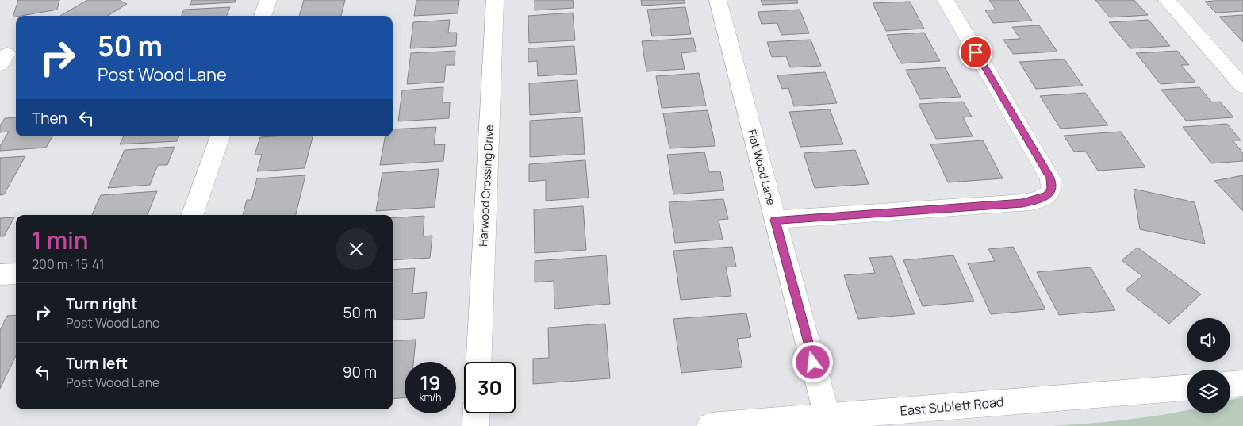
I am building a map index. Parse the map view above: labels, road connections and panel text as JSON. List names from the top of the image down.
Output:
{
  "streets": {
    "street": ["Flat Wood Lane", "Harwood Crossing Drive", "East Sublett Road"]
  },
  "crossings": [
    ["Flat Wood Lane", "East Sublett Road"]
  ],
  "page": {
    "turn": ["50 m", "Post Wood Lane"],
    "then": "Then",
    "heading": ["1 min", "200 m · 15:41"],
    "list": [
      {
        "name": "Turn right",
        "note": "Post Wood Lane",
        "value": "50 m"
      },
      {
        "name": "Turn left",
        "note": "Post Wood Lane",
        "value": "90 m"
      }
    ],
    "speed": "19 km/h",
    "limit": "30"
  }
}
